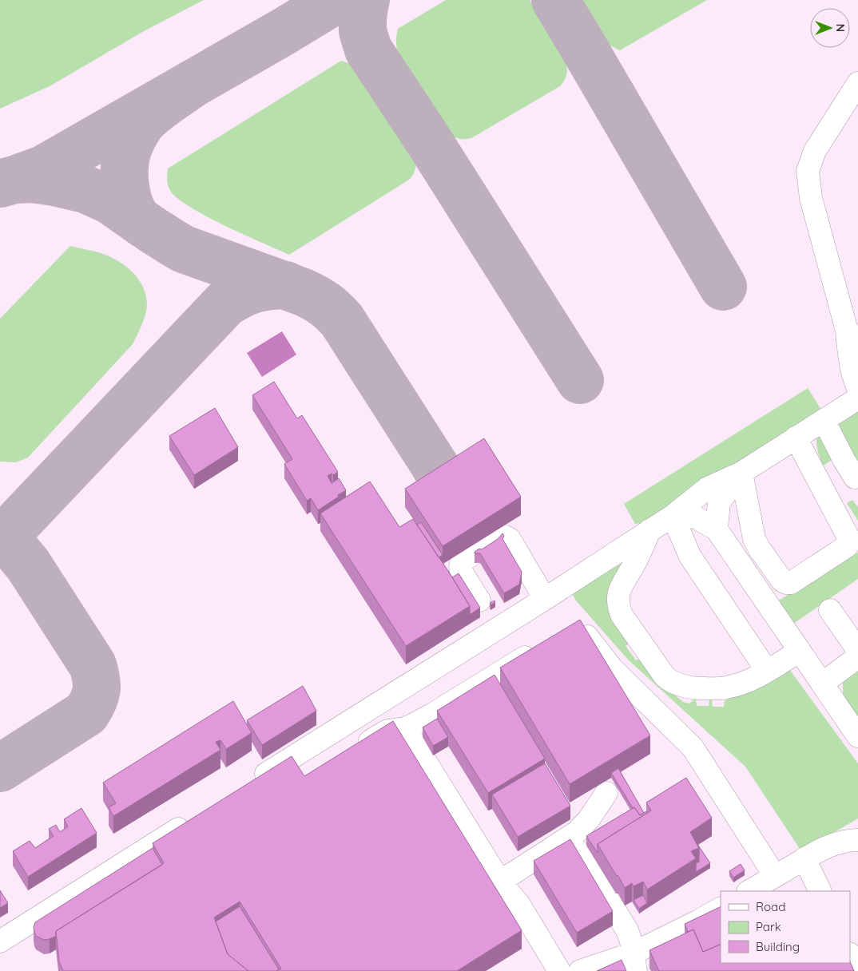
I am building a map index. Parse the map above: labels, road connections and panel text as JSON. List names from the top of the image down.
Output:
{
  "legend": ["Road", "Park", "Building"],
  "north": "right"
}
